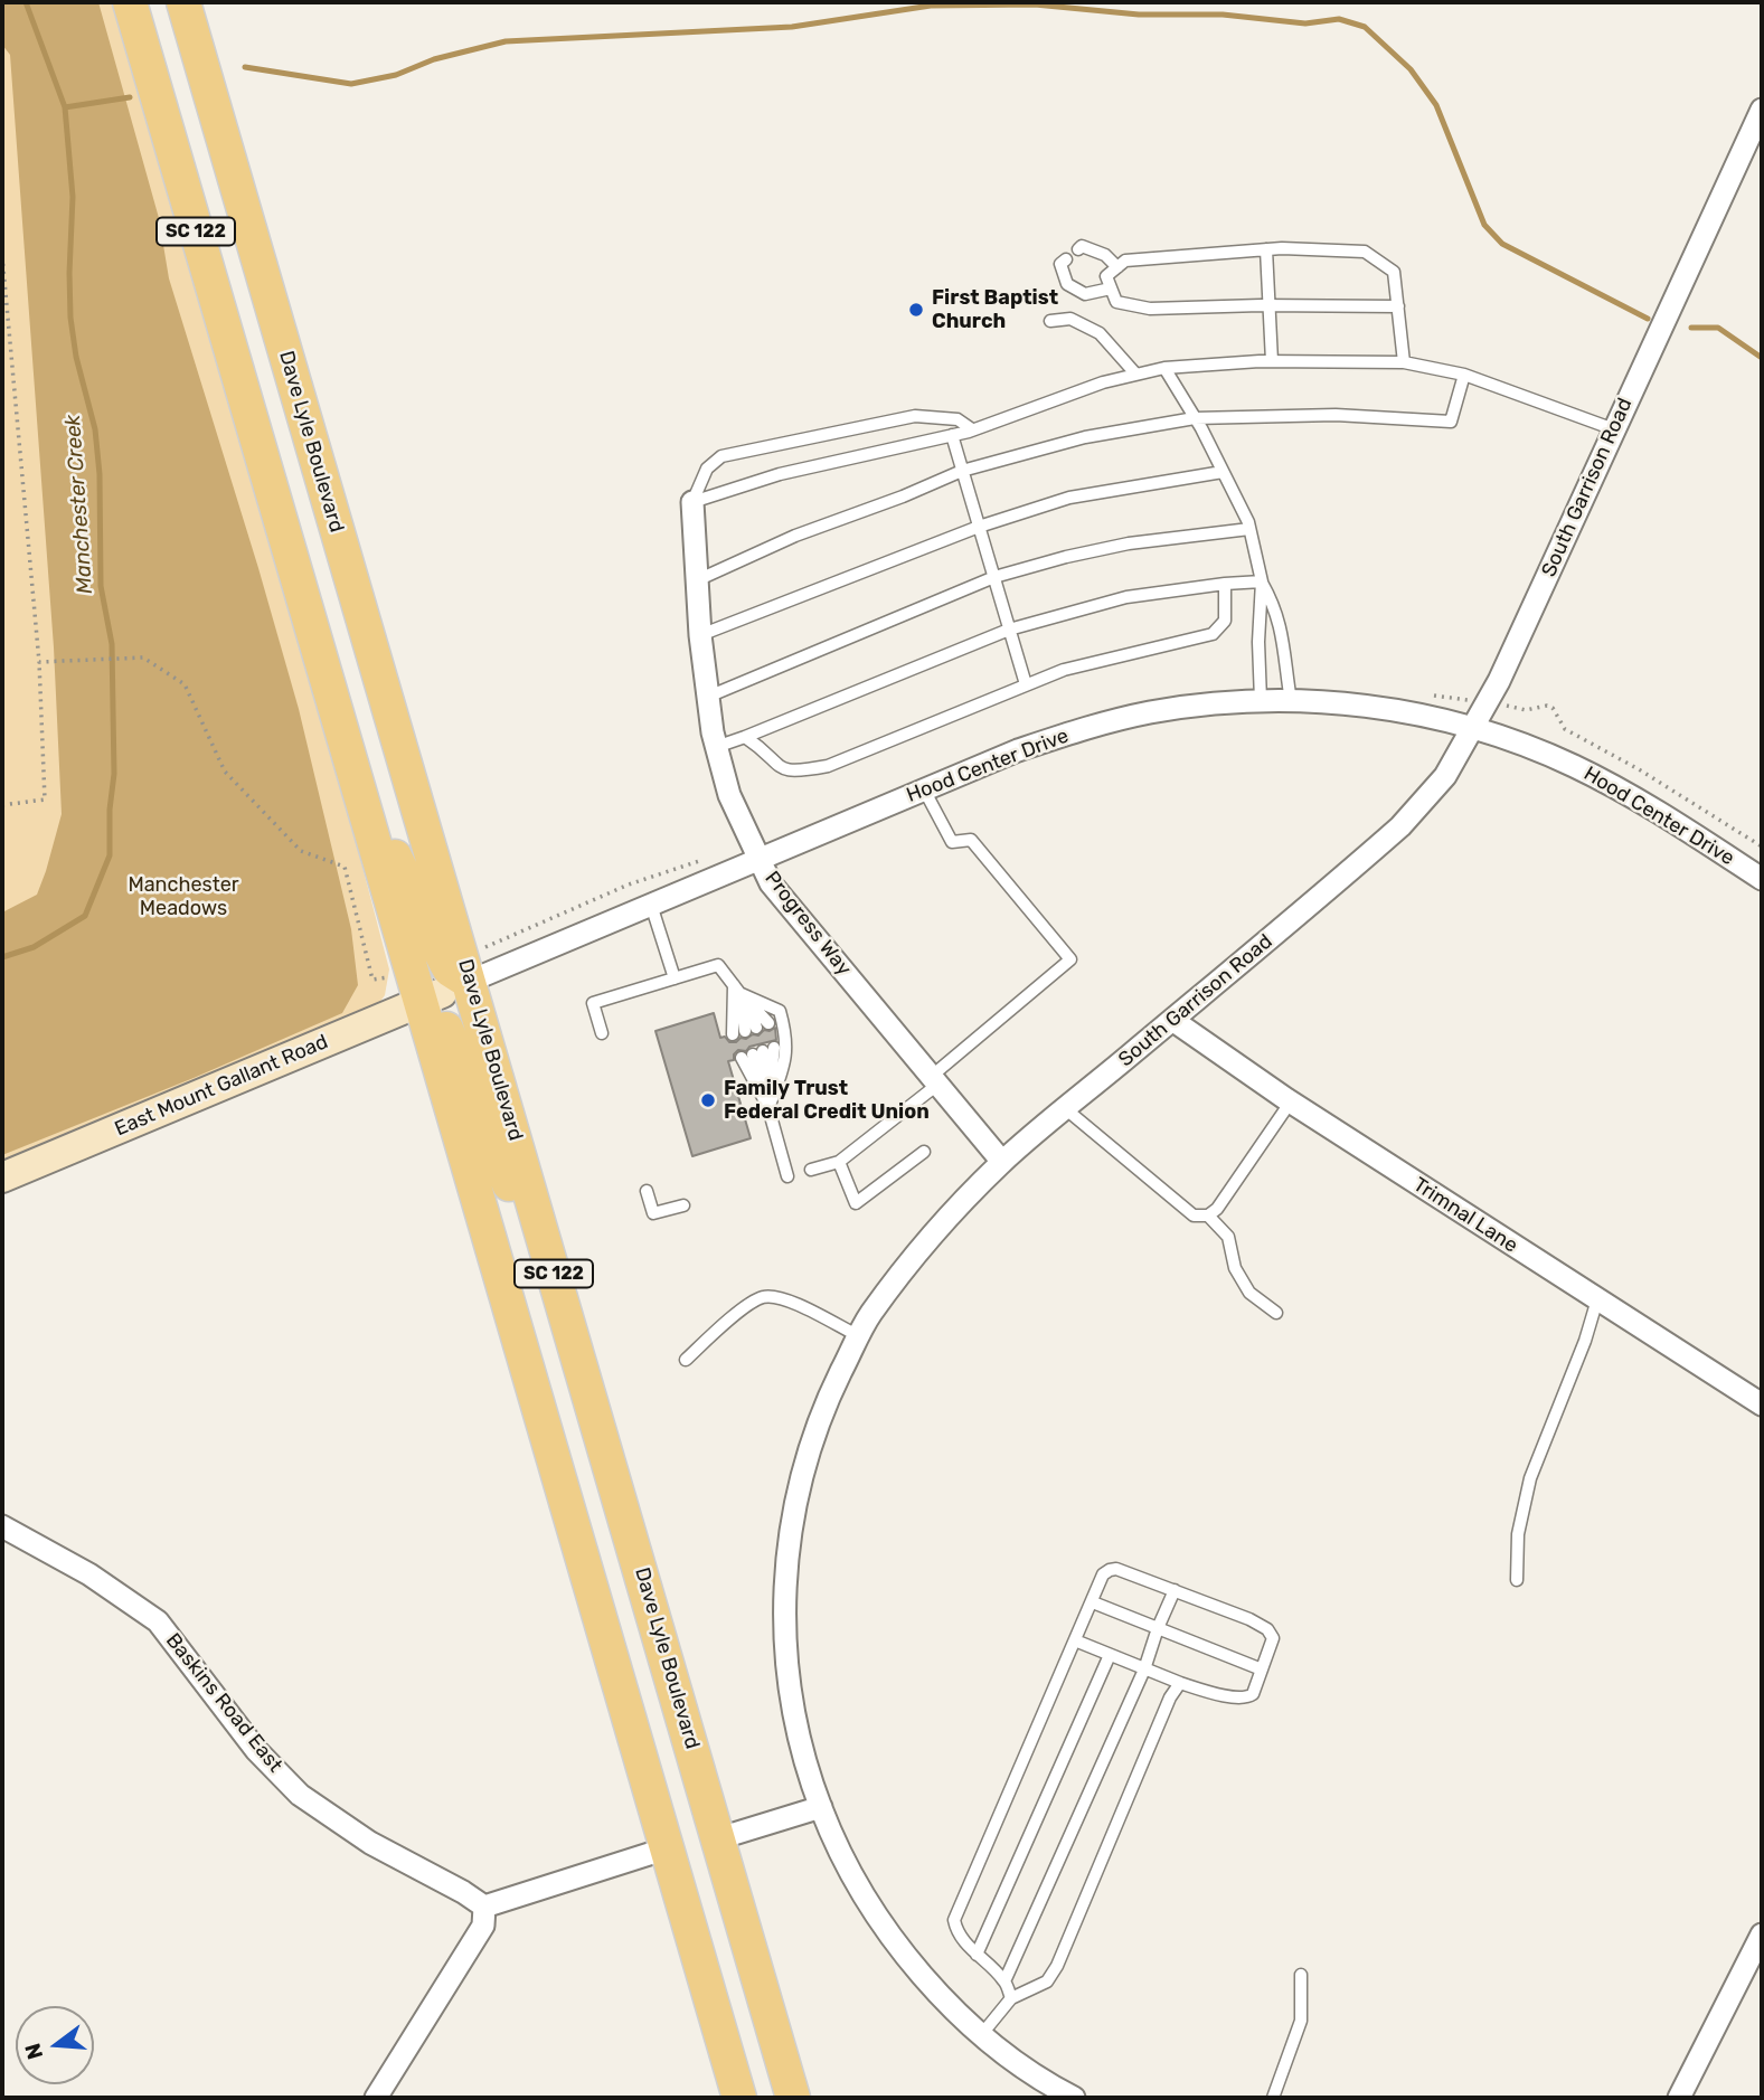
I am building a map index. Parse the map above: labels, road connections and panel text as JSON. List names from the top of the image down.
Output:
{
  "streets": {
    "main road": ["SC 122", "Dave Lyle Boulevard"],
    "street": [
      "South Garrison Road",
      "Hood Center Drive",
      "Progress Way",
      "East Mount Gallant Road",
      "Trimnal Lane",
      "Baskins Road East"
    ]
  },
  "crossings": [
    ["Dave Lyle Boulevard", "Hood Center Drive"],
    ["Dave Lyle Boulevard", "East Mount Gallant Road"],
    ["South Garrison Road", "Hood Center Drive"],
    ["South Garrison Road", "Progress Way"],
    ["South Garrison Road", "Trimnal Lane"],
    ["Hood Center Drive", "Progress Way"],
    ["Hood Center Drive", "East Mount Gallant Road"]
  ],
  "water": ["Manchester Creek"],
  "parks": ["Manchester Meadows"],
  "places": ["First Baptist Church", "Family Trust Federal Credit Union"],
  "north": "left"
}
